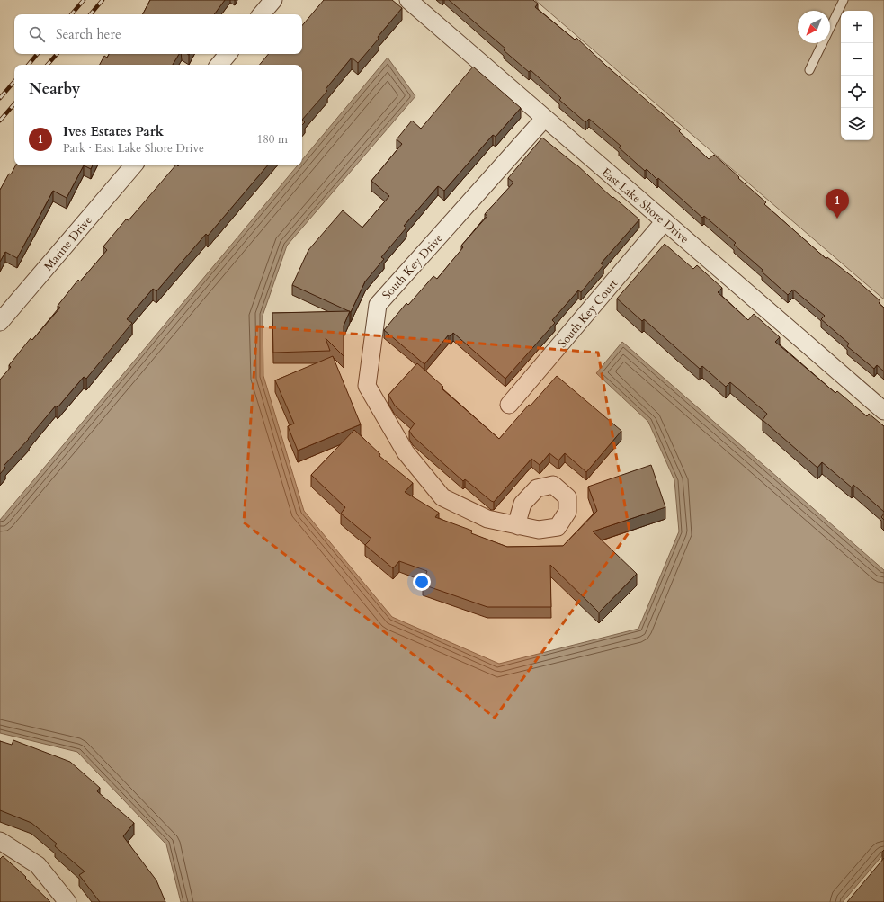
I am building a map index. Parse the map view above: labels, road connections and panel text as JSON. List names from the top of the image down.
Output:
{
  "streets": {
    "street": [
      "East Lake Shore Drive",
      "Marine Drive",
      "South Key Drive",
      "South Key Court"
    ]
  },
  "crossings": [
    ["East Lake Shore Drive", "South Key Drive"],
    ["East Lake Shore Drive", "South Key Court"]
  ],
  "north": "bottom left",
  "page": {
    "map_buttons": ["+", "−"],
    "search": "Search here",
    "heading": "Nearby",
    "list": [
      {
        "mark": "1",
        "name": "Ives Estates Park",
        "note": "Park · East Lake Shore Drive",
        "value": "180 m"
      }
    ],
    "pins": "1"
  }
}
